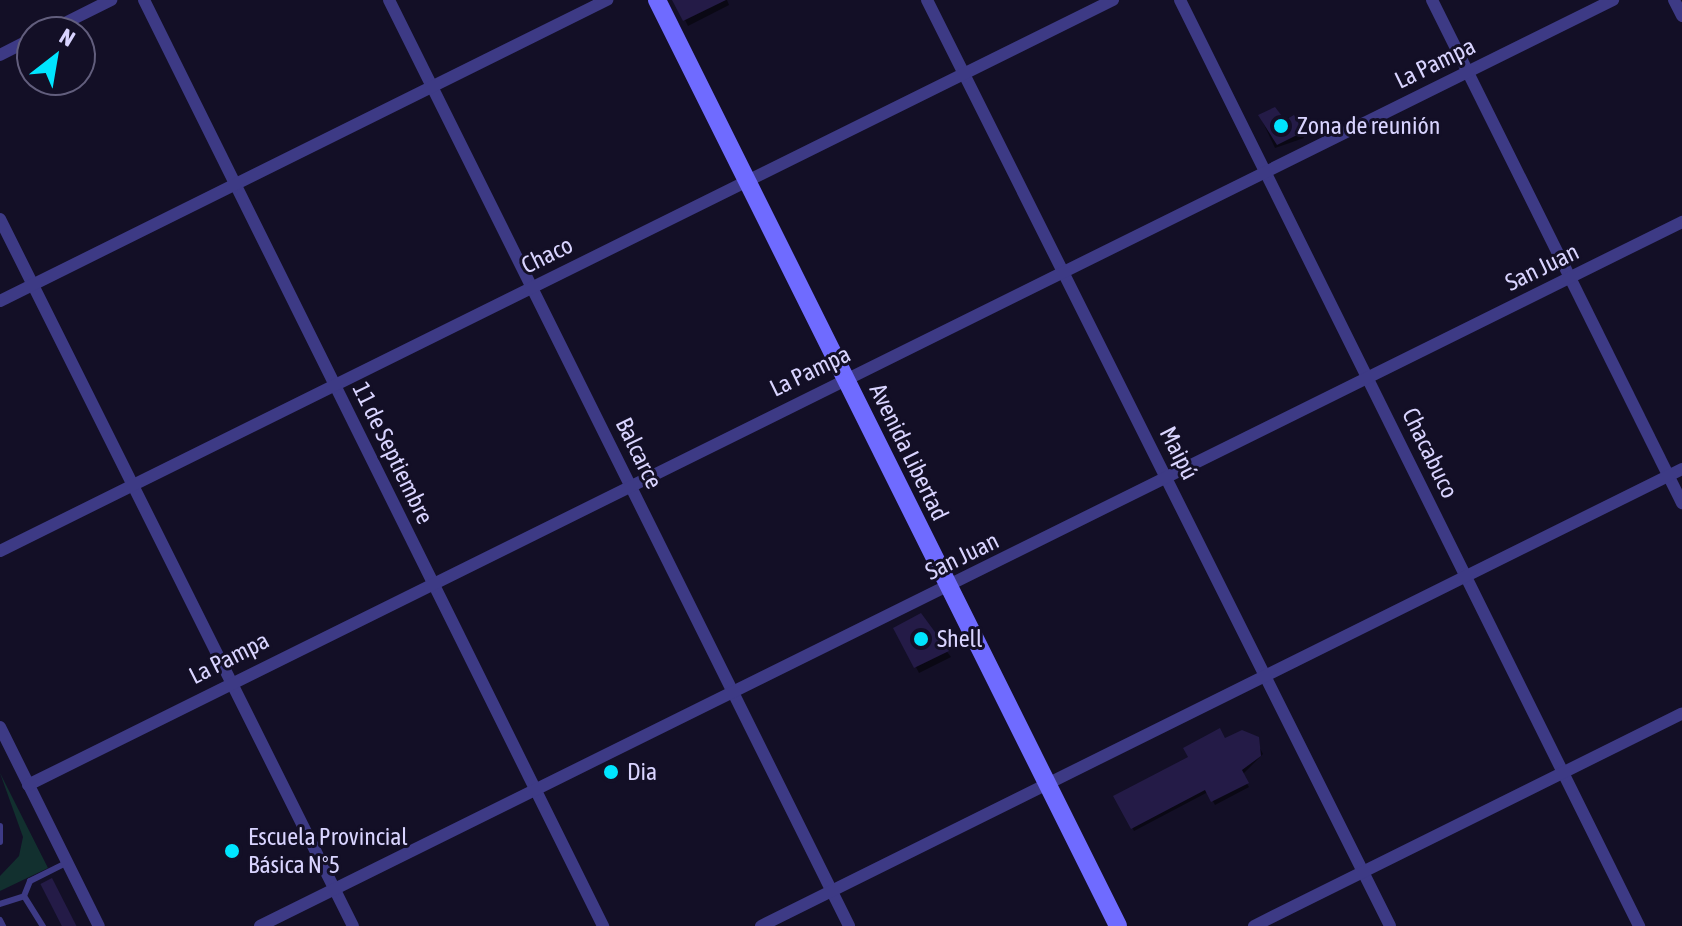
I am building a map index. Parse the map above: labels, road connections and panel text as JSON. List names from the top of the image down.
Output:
{
  "streets": {
    "main road": ["Avenida Libertad"],
    "street": [
      "La Pampa",
      "Chaco",
      "San Juan",
      "11 de Septiembre",
      "Balcarce",
      "Maipú",
      "Chacabuco"
    ]
  },
  "crossings": [
    ["La Pampa", "Avenida Libertad"],
    ["La Pampa", "11 de Septiembre"],
    ["La Pampa", "Balcarce"],
    ["La Pampa", "Maipú"],
    ["La Pampa", "Chacabuco"],
    ["Chaco", "Avenida Libertad"],
    ["Chaco", "11 de Septiembre"],
    ["Chaco", "Balcarce"],
    ["Chaco", "Maipú"],
    ["San Juan", "Avenida Libertad"],
    ["San Juan", "11 de Septiembre"],
    ["San Juan", "Balcarce"],
    ["San Juan", "Maipú"],
    ["San Juan", "Chacabuco"]
  ],
  "places": [
    "Zona de reunión",
    "Shell",
    "Dia",
    "Escuela Provincial Básica N°5"
  ],
  "north": "top right"
}
